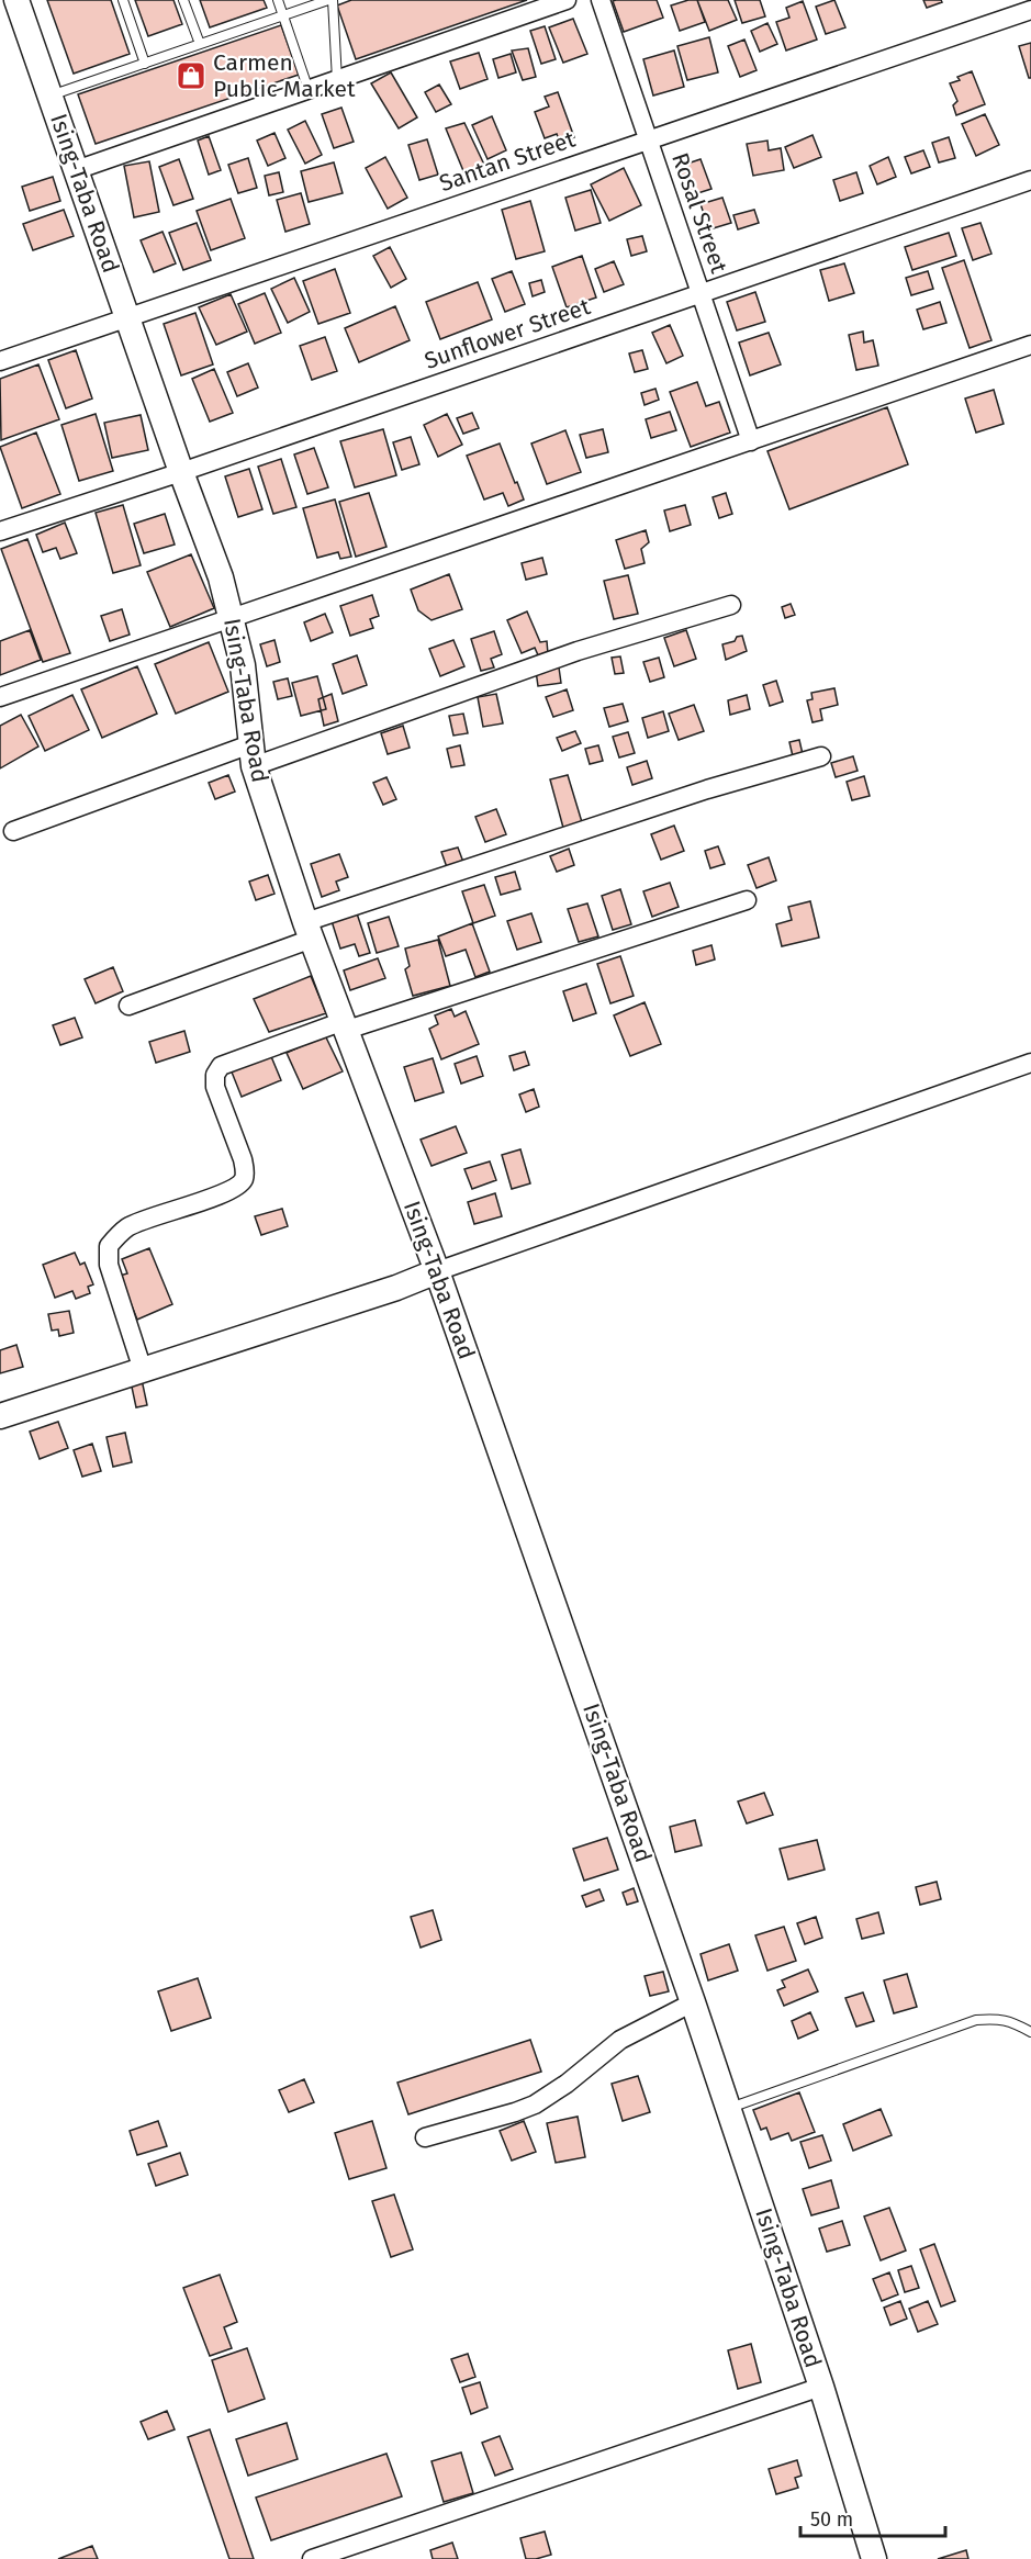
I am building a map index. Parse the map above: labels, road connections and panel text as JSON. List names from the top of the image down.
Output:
{
  "streets": {
    "street": [
      "Santan Street",
      "Ising-Taba Road",
      "Rosal Street",
      "Sunflower Street"
    ]
  },
  "crossings": [
    ["Santan Street", "Ising-Taba Road"],
    ["Santan Street", "Rosal Street"],
    ["Ising-Taba Road", "Sunflower Street"],
    ["Rosal Street", "Sunflower Street"]
  ],
  "places": {
    "shop": ["Carmen Public Market"]
  },
  "scale_bar": "50 m"
}
